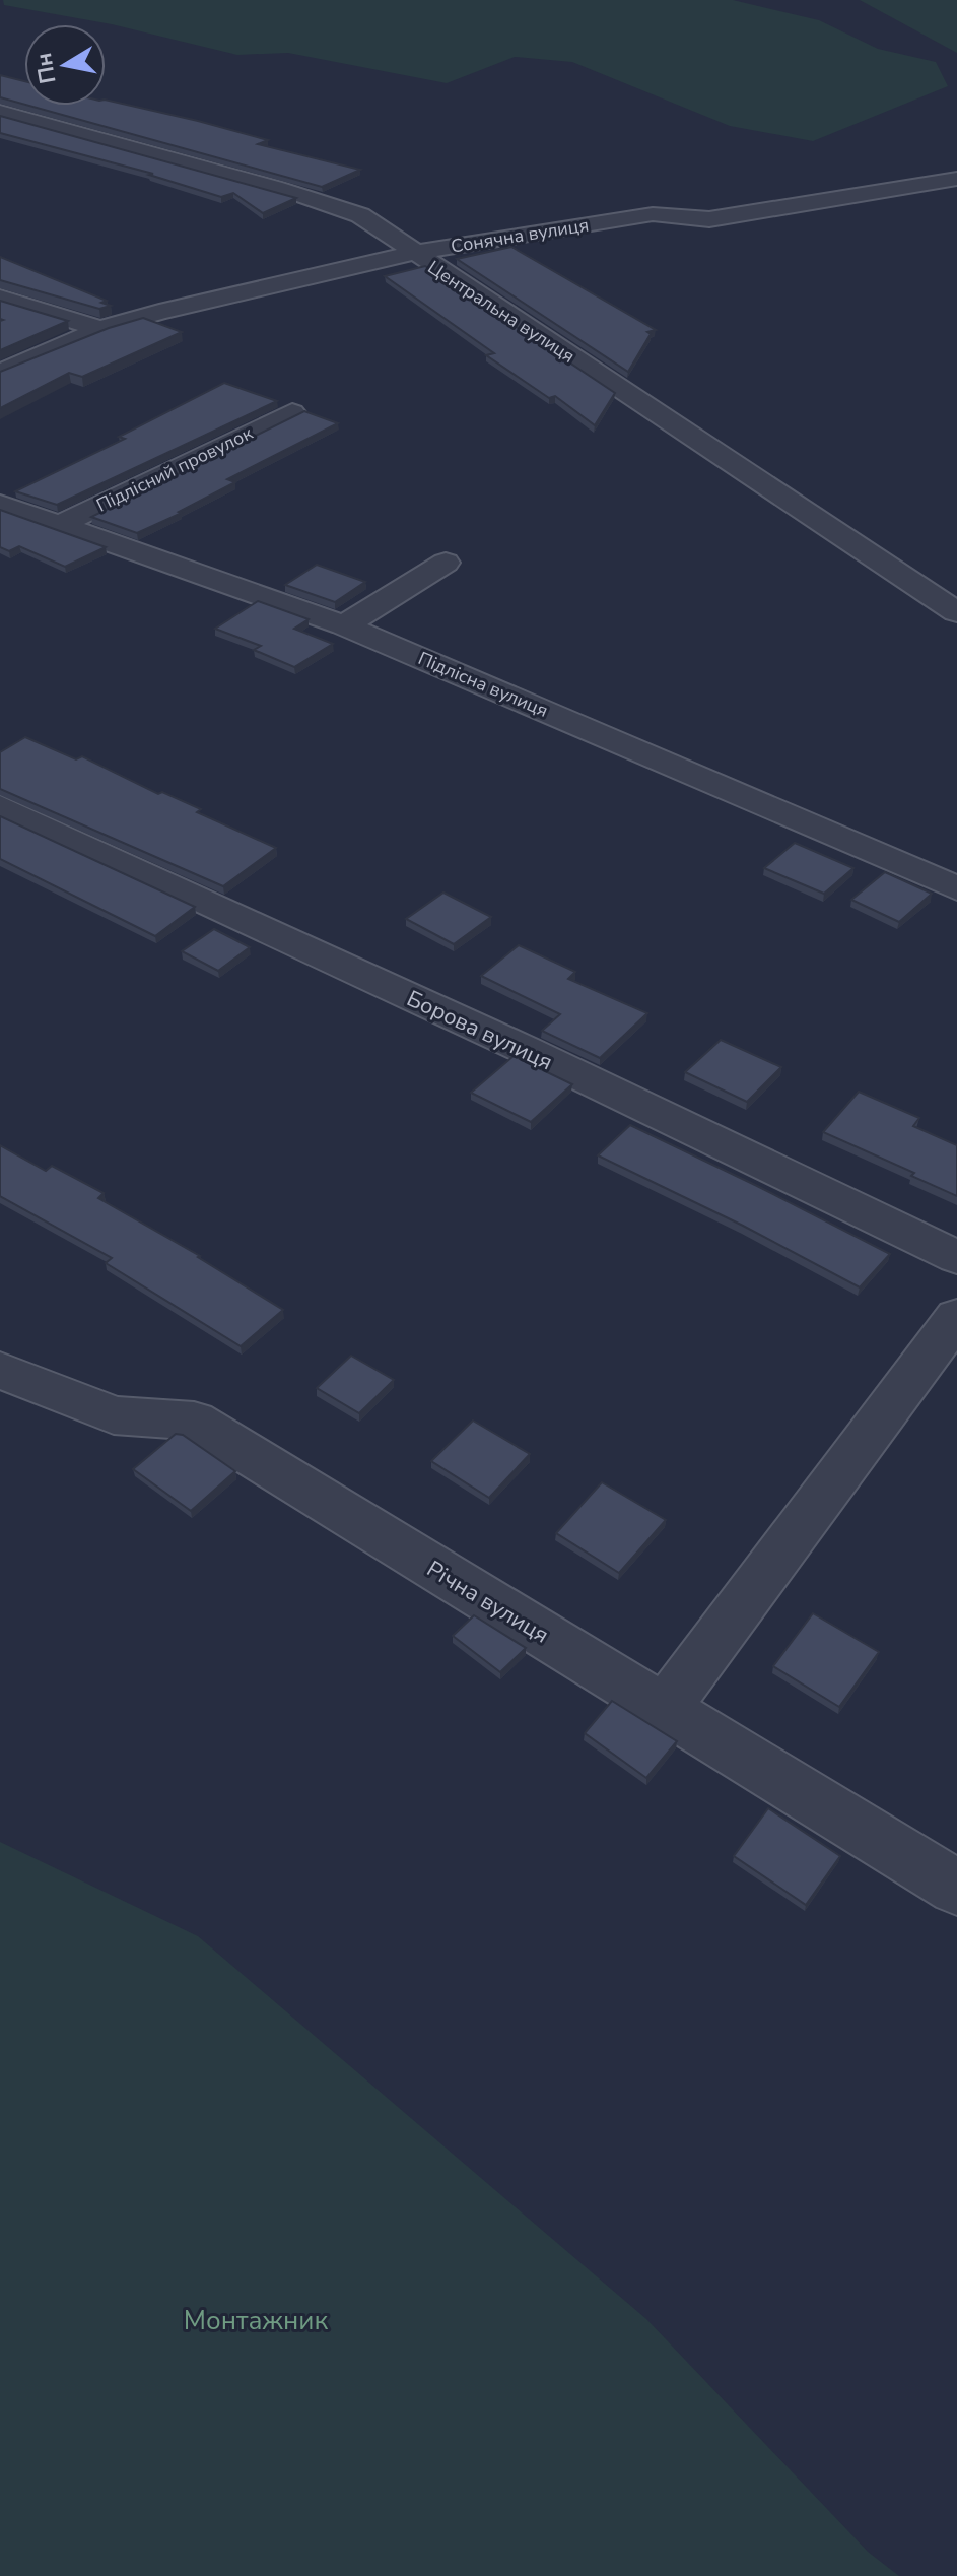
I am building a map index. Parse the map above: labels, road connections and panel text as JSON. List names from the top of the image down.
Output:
{
  "streets": {
    "street": [
      "Сонячна вулиця",
      "Центральна вулиця",
      "Підлісний провулок",
      "Підлісна вулиця",
      "Борова вулиця",
      "Річна вулиця"
    ]
  },
  "crossings": [
    ["Сонячна вулиця", "Центральна вулиця"],
    ["Підлісний провулок", "Підлісна вулиця"]
  ],
  "parks": ["Монтажник"],
  "north": "left"
}
